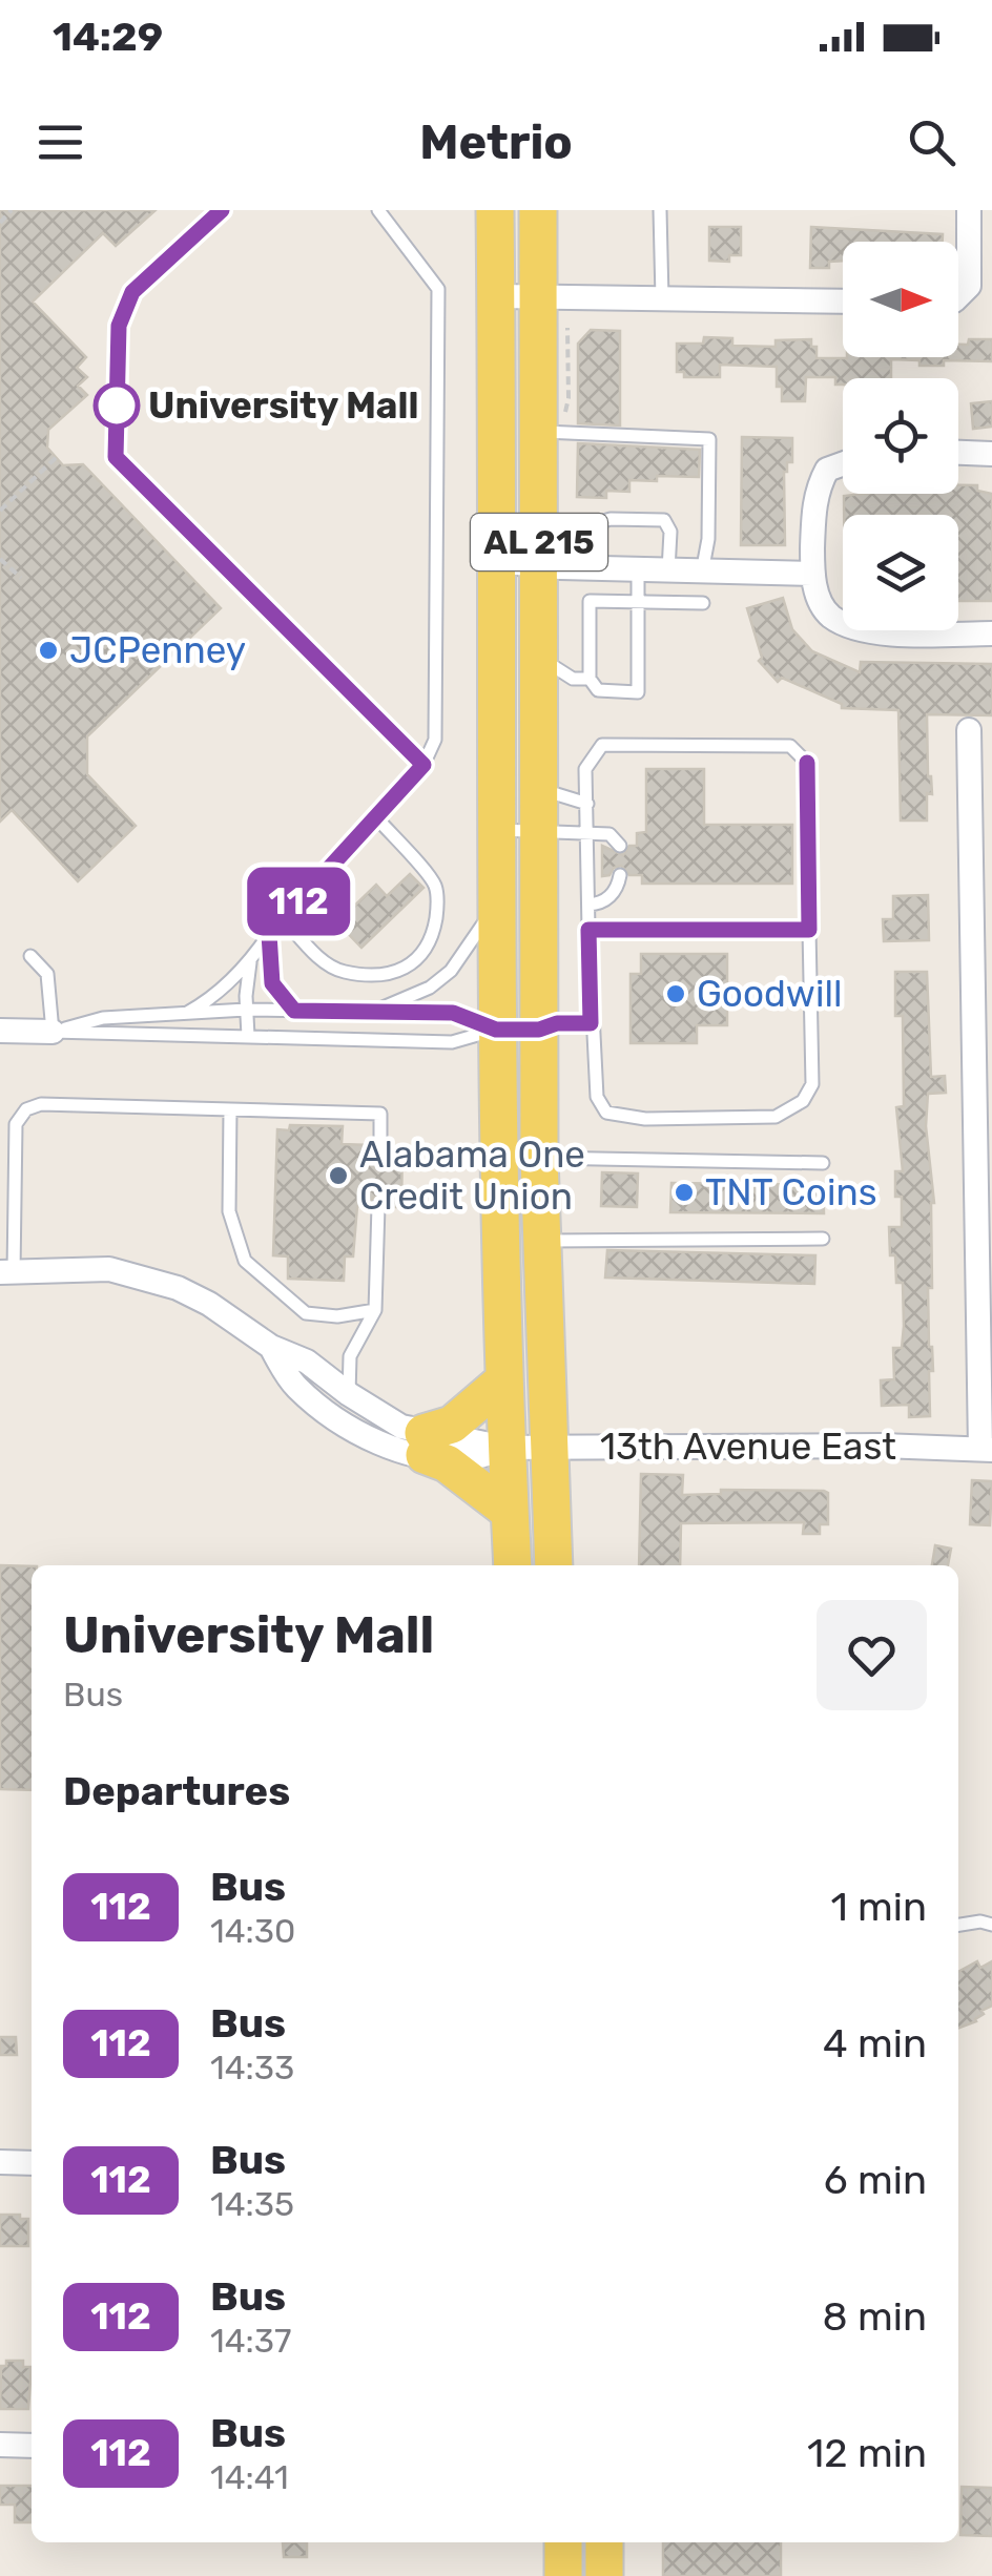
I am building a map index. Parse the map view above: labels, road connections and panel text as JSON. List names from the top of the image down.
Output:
{
  "streets": {
    "main road": ["AL 215"],
    "street": ["13th Avenue East"]
  },
  "crossings": [
    ["AL 215", "13th Avenue East"]
  ],
  "places": [
    "University Mall",
    "JCPenney",
    "Goodwill",
    "Alabama One Credit Union",
    "TNT Coins"
  ],
  "lines": ["bus line 112"],
  "north": "right",
  "page": {
    "status": "14:29",
    "header": "Metrio",
    "on_map": "112",
    "heading": [
      ["University Mall", "Bus"],
      "Departures"
    ],
    "list": [
      {
        "mark": "112",
        "name": "Bus",
        "note": "14:30",
        "value": "1 min"
      },
      {
        "mark": "112",
        "name": "Bus",
        "note": "14:33",
        "value": "4 min"
      },
      {
        "mark": "112",
        "name": "Bus",
        "note": "14:35",
        "value": "6 min"
      },
      {
        "mark": "112",
        "name": "Bus",
        "note": "14:37",
        "value": "8 min"
      },
      {
        "mark": "112",
        "name": "Bus",
        "note": "14:41",
        "value": "12 min"
      }
    ]
  }
}
